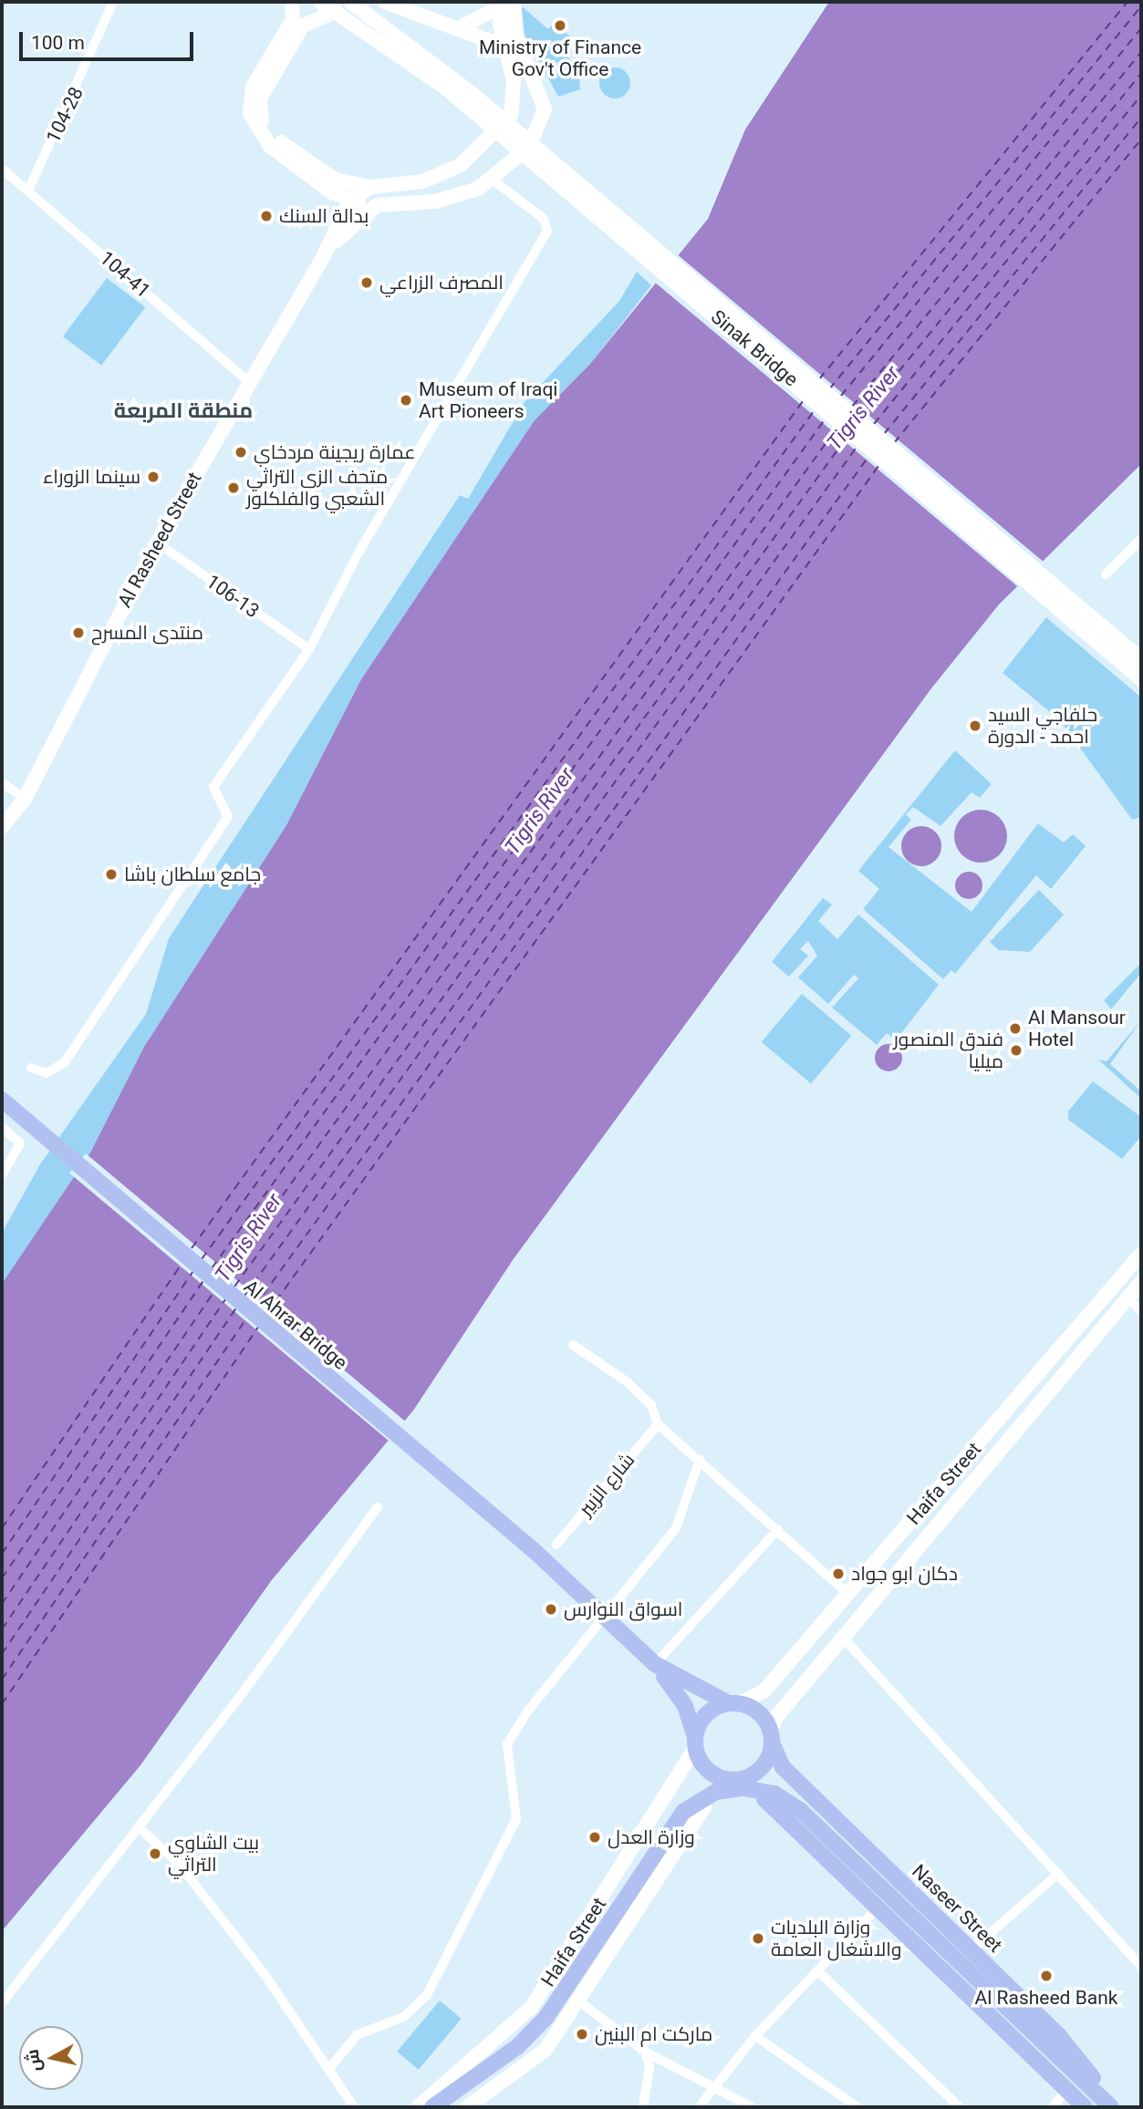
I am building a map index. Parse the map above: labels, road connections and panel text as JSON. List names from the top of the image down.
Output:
{
  "streets": {
    "main road": [
      "Sinak Bridge",
      "Al Rasheed Street",
      "Al Ahrar Bridge",
      "Haifa Street",
      "Naseer Street"
    ],
    "street": [
      "104-28",
      "104-41",
      "106-13",
      "شارع الزبير"
    ]
  },
  "crossings": [
    ["104-28", "104-41"],
    ["104-41", "Al Rasheed Street"],
    ["Al Rasheed Street", "106-13"],
    ["Haifa Street", "Naseer Street"]
  ],
  "districts": ["منطقة المربعة"],
  "water": ["Tigris River"],
  "places": [
    "Ministry of Finance Gov't Office",
    "بدالة السنك",
    "المصرف الزراعي",
    "Museum of Iraqi Art Pioneers",
    "عمارة ريجينة مردخاي",
    "سينما الزوراء",
    "متحف الزي التراثي الشعبي والفلكلور",
    "منتدى المسرح",
    "حلفاجي السيد احمد - الدورة",
    "جامع سلطان باشا",
    "Al Mansour Hotel",
    "فندق المنصور ميليا",
    "دكان ابو جواد",
    "اسواق النوارس",
    "وزارة العدل",
    "بيت الشاوي التراثي",
    "وزارة البلديات والاشغال العامة",
    "Al Rasheed Bank",
    "ماركت ام البنين"
  ],
  "scale_bar": "100 m",
  "north": "left"
}
